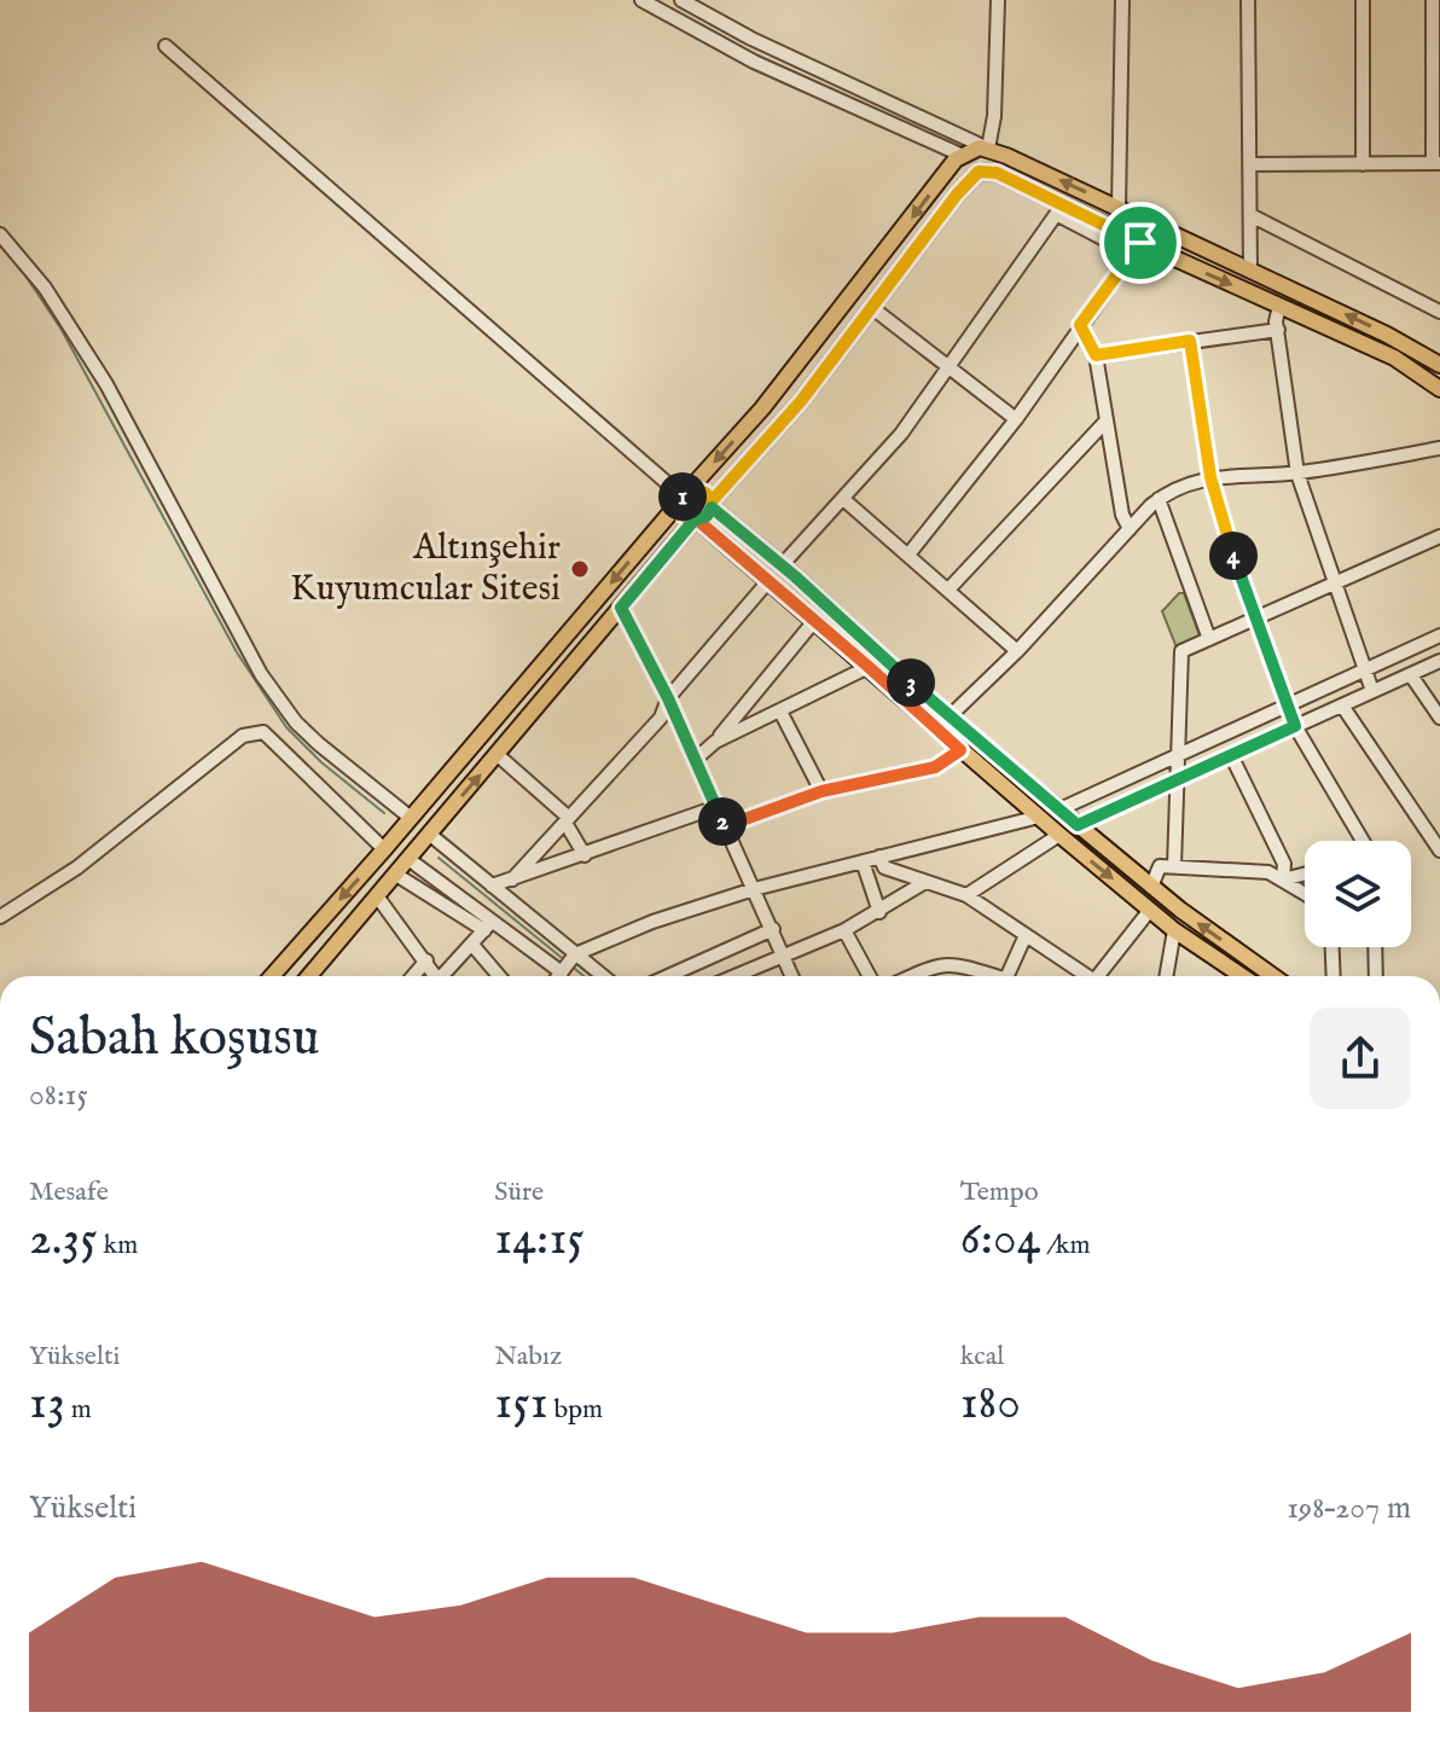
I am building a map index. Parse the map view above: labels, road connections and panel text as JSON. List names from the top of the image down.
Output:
{
  "places": ["Altınşehir Kuyumcular Sitesi"],
  "page": {
    "pins": [
      "1",
      "4",
      "3",
      "2"
    ],
    "heading": ["Sabah koşusu", "08:15"],
    "stats": [
      ["Mesafe", "2.35 km"],
      ["Süre", "14:15"],
      ["Tempo", "6:04 /km"],
      ["Yükselti", "13 m"],
      ["Nabız", "151 bpm"],
      ["kcal", "180"]
    ],
    "chart": ["Yükselti", "198–207 m"]
  }
}
